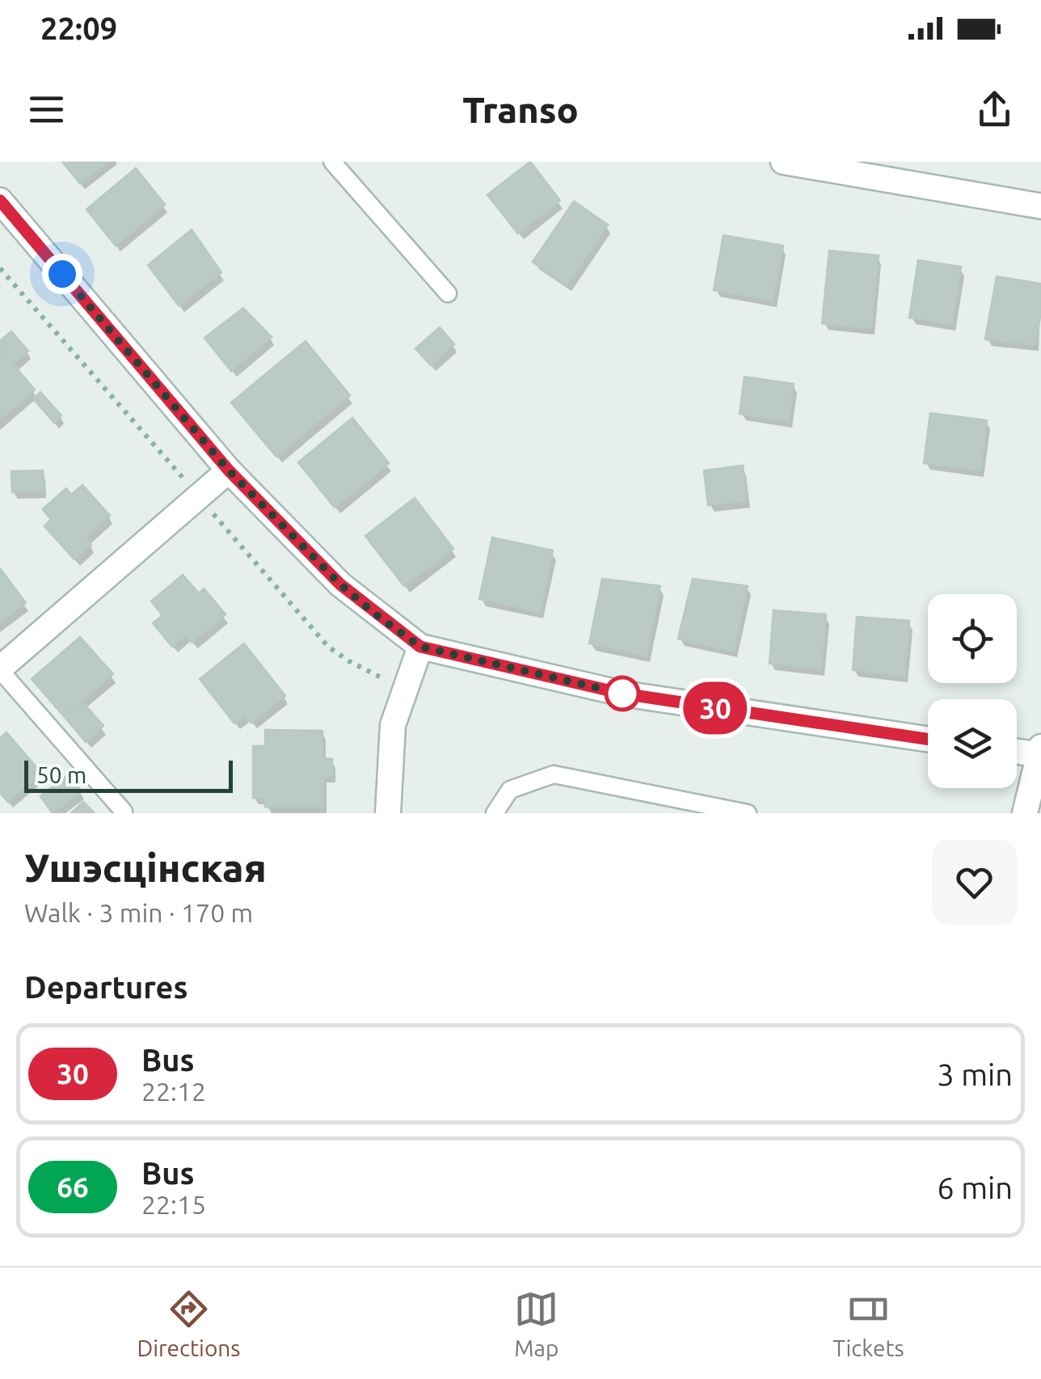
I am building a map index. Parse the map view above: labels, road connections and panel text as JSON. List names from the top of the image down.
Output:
{
  "lines": ["bus line 30"],
  "scale_bar": "50 m",
  "page": {
    "status": "22:09",
    "header": "Transo",
    "on_map": "30",
    "scale": "50 m",
    "heading": [
      ["Ушэсцінская", "Walk · 3 min · 170 m"],
      "Departures"
    ],
    "list": [
      {
        "mark": "30",
        "name": "Bus",
        "note": "22:12",
        "value": "3 min"
      },
      {
        "mark": "66",
        "name": "Bus",
        "note": "22:15",
        "value": "6 min"
      }
    ],
    "tabs": ["Directions", "Map", "Tickets"]
  }
}
